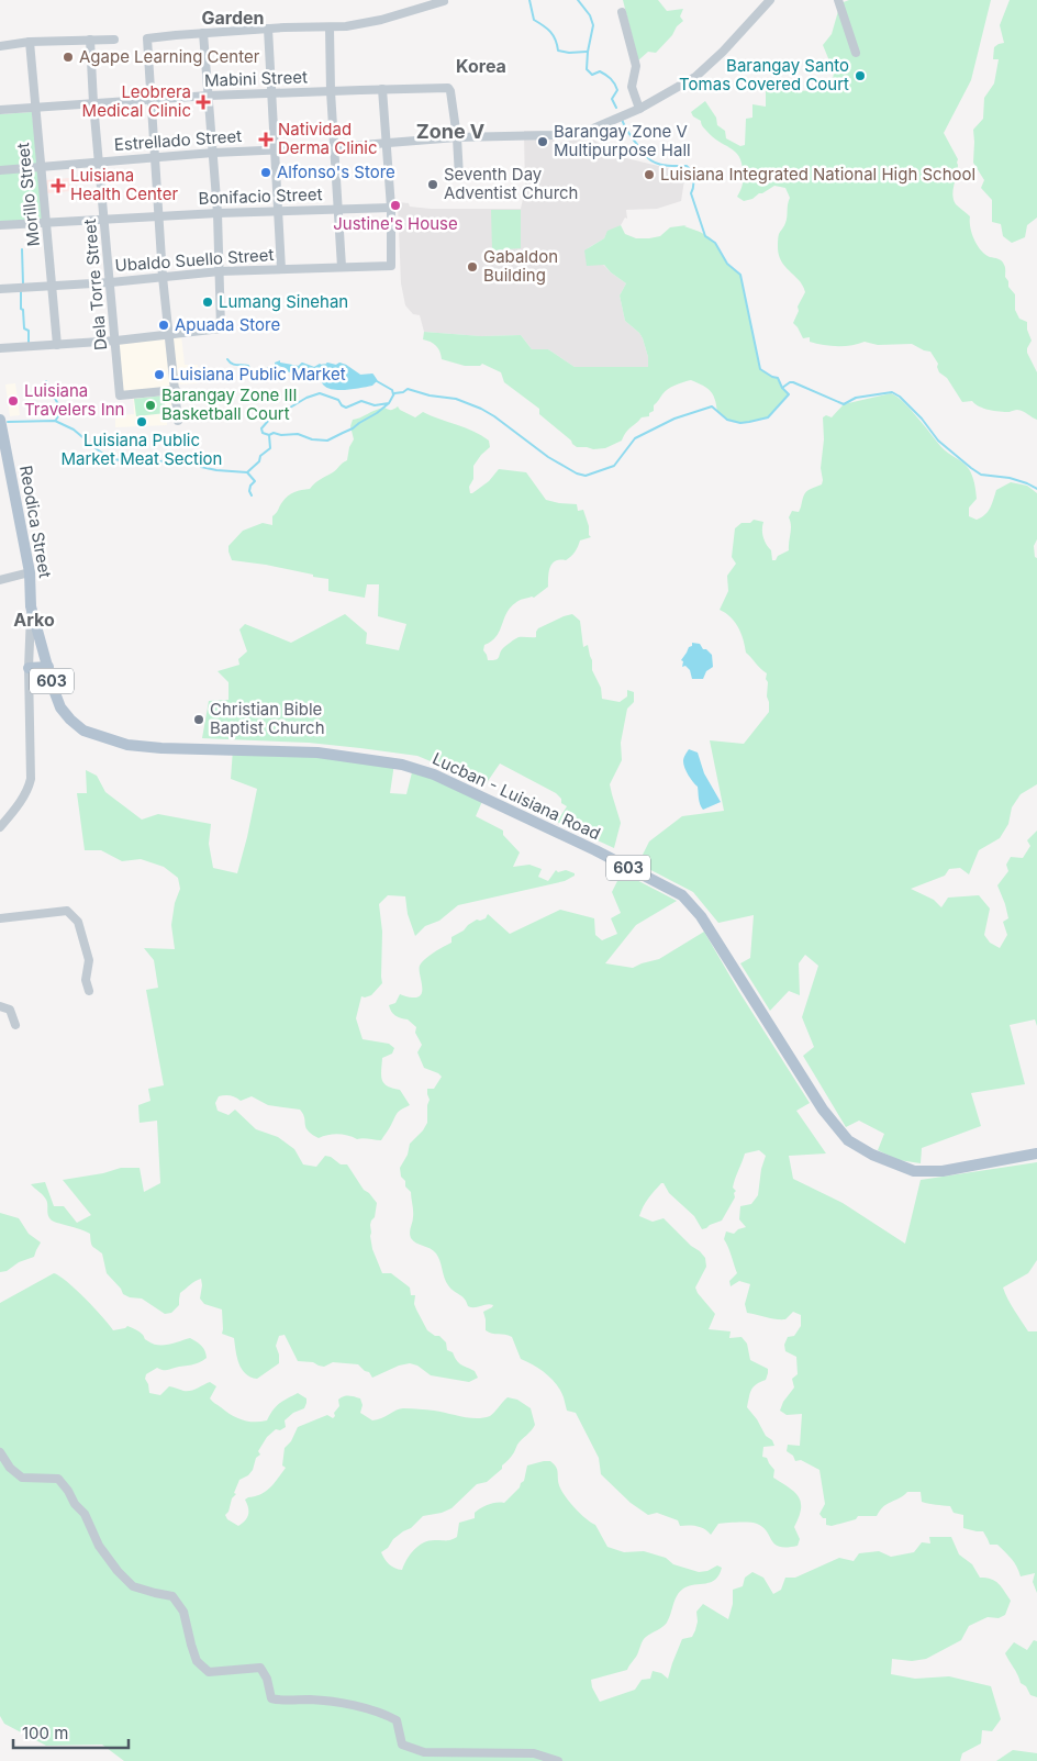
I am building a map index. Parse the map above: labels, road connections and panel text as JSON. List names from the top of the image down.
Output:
{
  "streets": {
    "main road": ["Reodica Street", "603", "Lucban - Luisiana Road"],
    "street": [
      "Mabini Street",
      "Estrellado Street",
      "Morillo Street",
      "Bonifacio Street",
      "Ubaldo Suello Street",
      "Dela Torre Street"
    ]
  },
  "crossings": [
    ["Mabini Street", "Estrellado Street"],
    ["Mabini Street", "Morillo Street"],
    ["Mabini Street", "Dela Torre Street"],
    ["Estrellado Street", "Morillo Street"],
    ["Estrellado Street", "Dela Torre Street"],
    ["Morillo Street", "Bonifacio Street"],
    ["Morillo Street", "Ubaldo Suello Street"],
    ["Bonifacio Street", "Ubaldo Suello Street"],
    ["Bonifacio Street", "Dela Torre Street"],
    ["Ubaldo Suello Street", "Dela Torre Street"],
    ["Reodica Street", "Lucban - Luisiana Road"]
  ],
  "districts": [
    "Garden",
    "Korea",
    "Zone V",
    "Arko"
  ],
  "places": {
    "other": [
      "Agape Learning Center",
      "Barangay Santo Tomas Covered Court",
      "Barangay Zone V Multipurpose Hall",
      "Alfonso's Store",
      "Luisiana Integrated National High School",
      "Seventh Day Adventist Church",
      "Justine's House",
      "Gabaldon Building",
      "Lumang Sinehan",
      "Apuada Store",
      "Luisiana Public Market",
      "Luisiana Travelers Inn",
      "Barangay Zone III Basketball Court",
      "Luisiana Public Market Meat Section",
      "Christian Bible Baptist Church"
    ],
    "health": ["Leobrera Medical Clinic", "Natividad Derma Clinic", "Luisiana Health Center"]
  },
  "scale_bar": "100 m"
}
